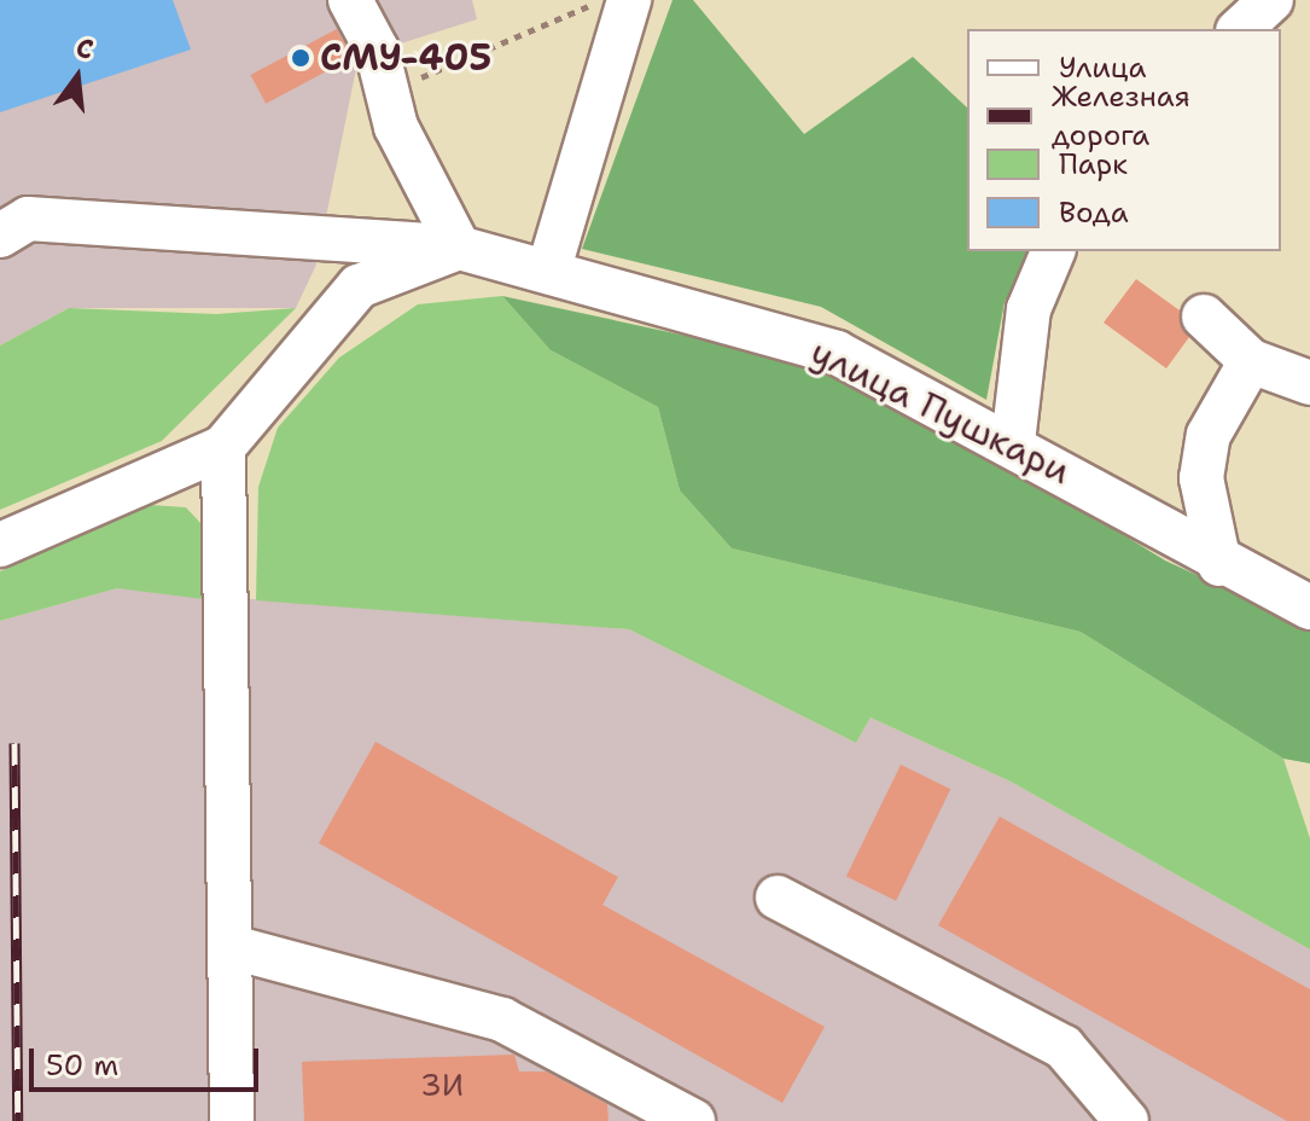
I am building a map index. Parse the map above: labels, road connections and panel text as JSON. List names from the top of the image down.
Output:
{
  "streets": {
    "street": ["улица Пушкари"]
  },
  "places": ["СМУ-405"],
  "house_numbers": ["3И"],
  "legend": [
    "Улица",
    "Железная дорога",
    "Парк",
    "Вода"
  ],
  "scale_bar": "50 m",
  "north": "top"
}
